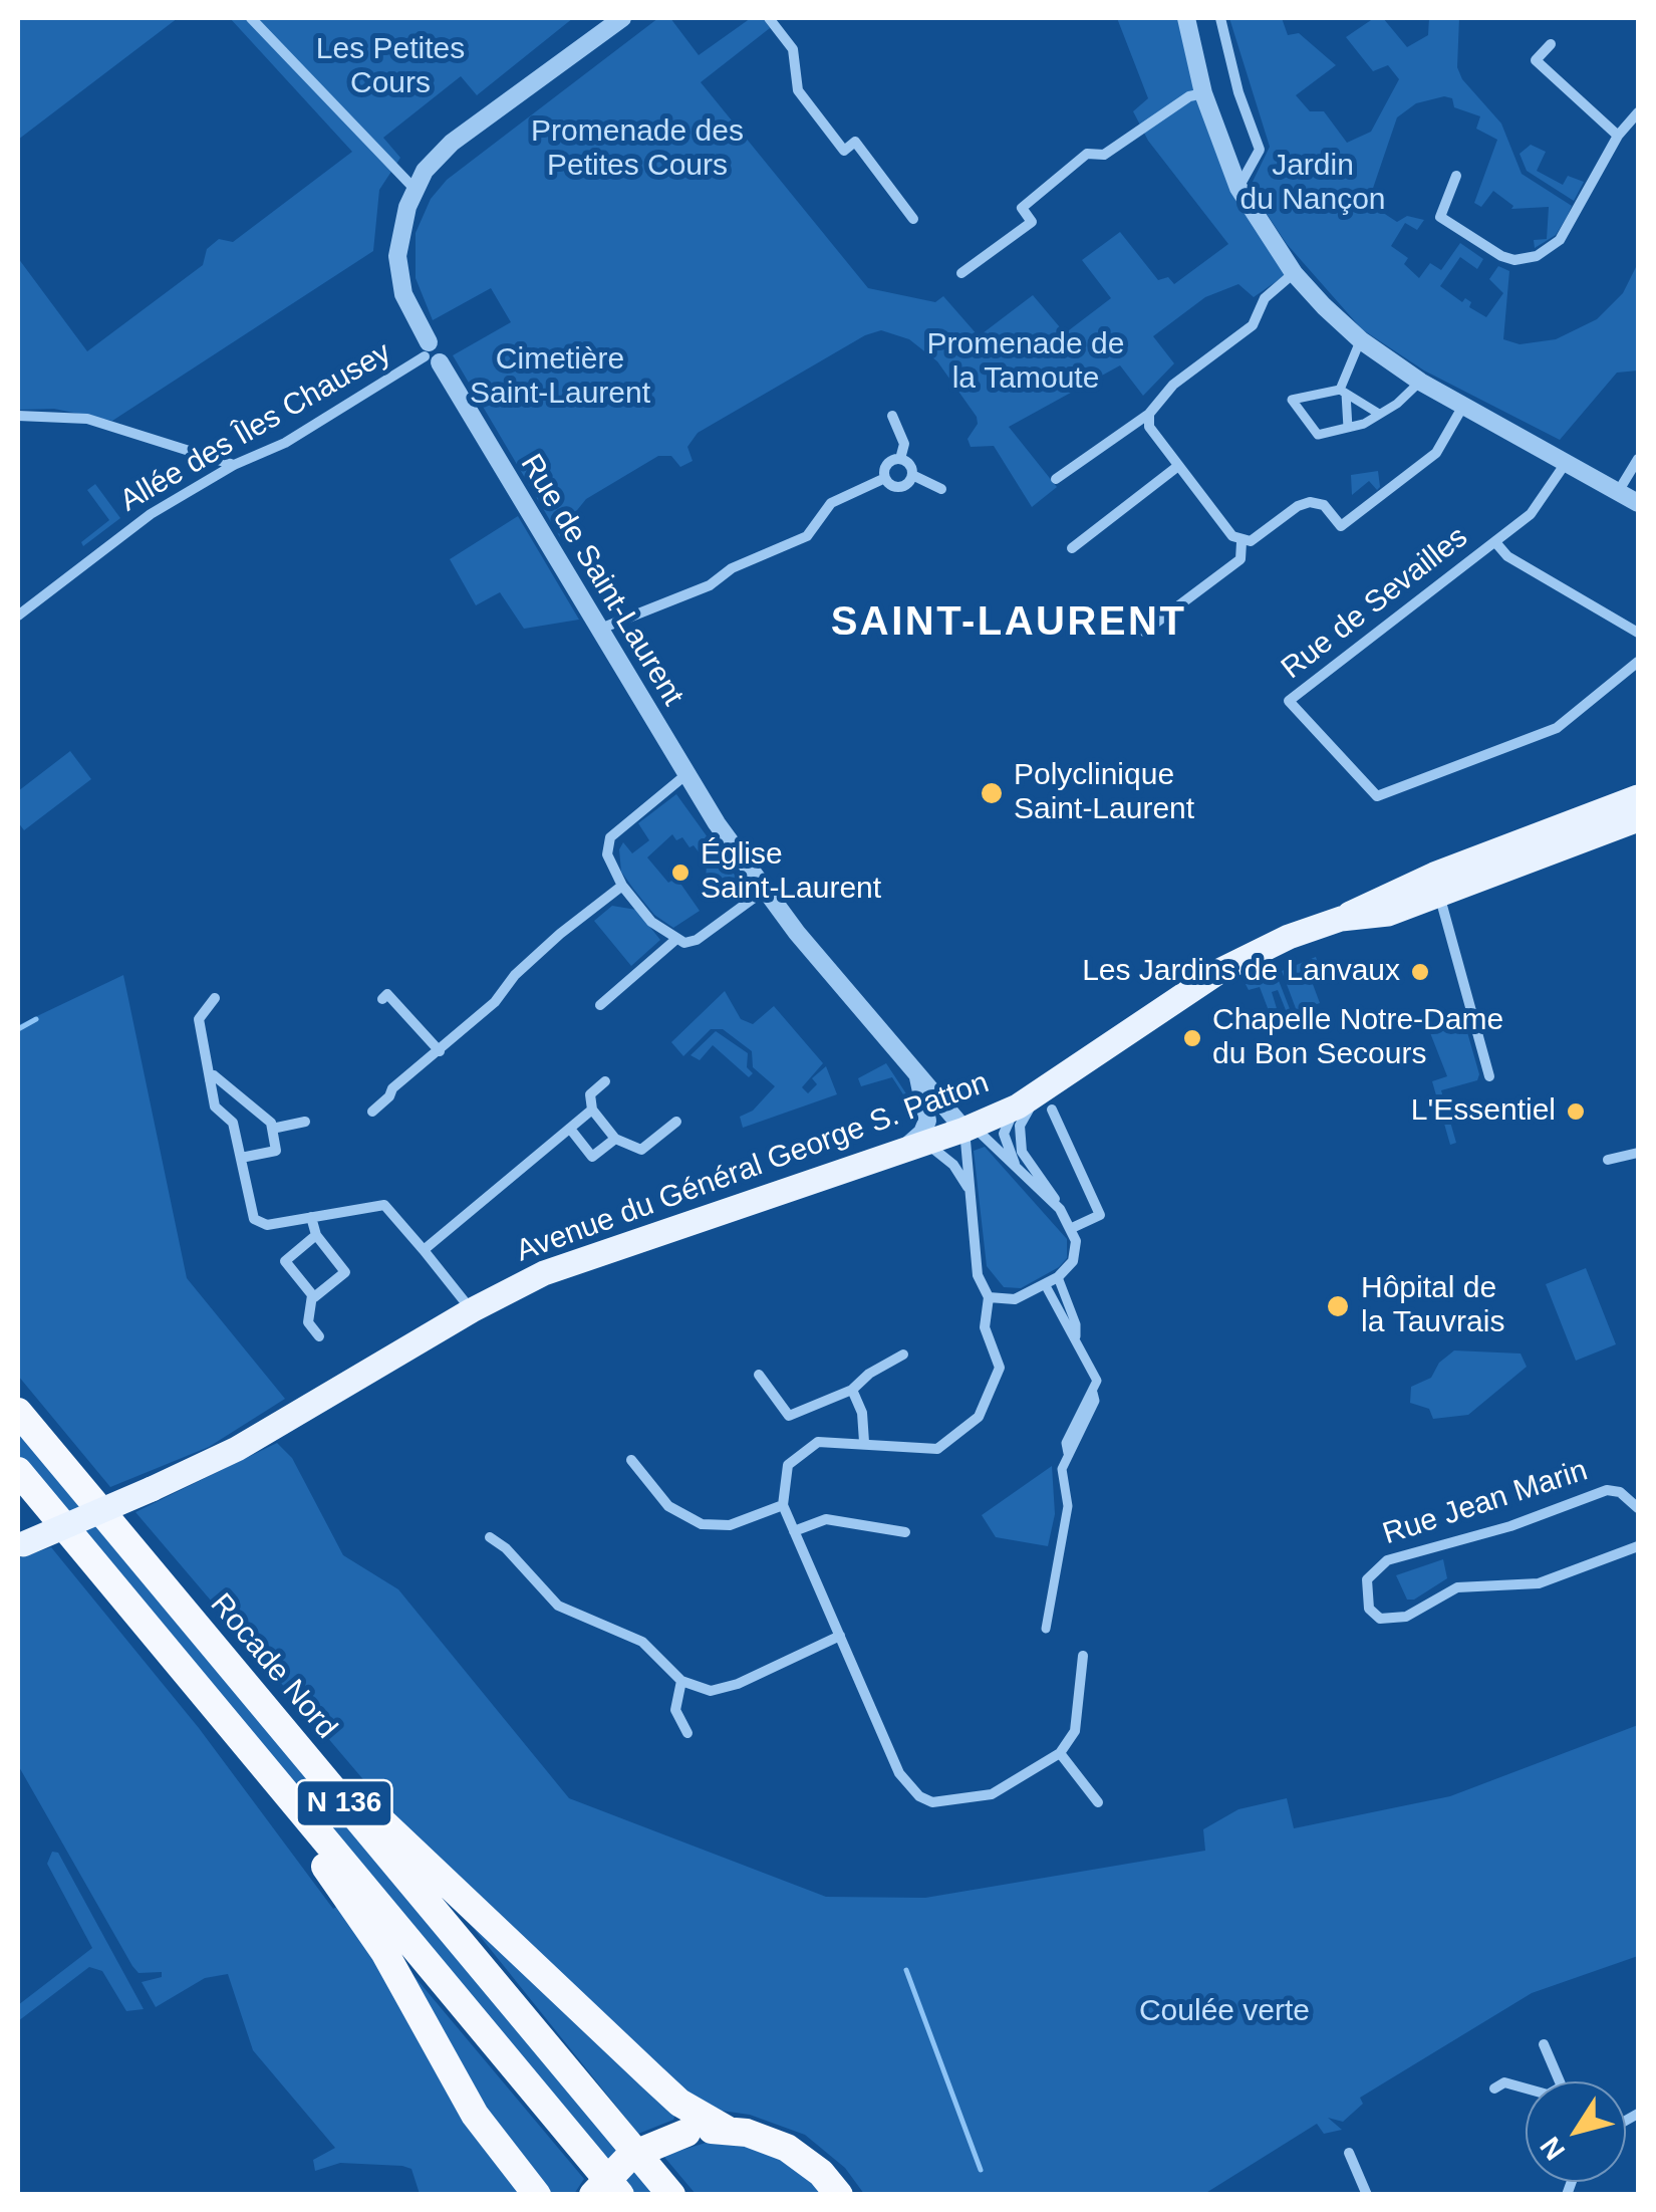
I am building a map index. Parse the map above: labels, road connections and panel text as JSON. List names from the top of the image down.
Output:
{
  "streets": {
    "highway": ["Rocade Nord", "N 136"],
    "main road": ["Avenue du Général George S. Patton"],
    "street": [
      "Allée des Îles Chausey",
      "Rue de Saint-Laurent",
      "Rue de Sevailles",
      "Rue Jean Marin"
    ]
  },
  "crossings": [
    ["Allée des Îles Chausey", "Rue de Saint-Laurent"],
    ["Rue de Saint-Laurent", "Avenue du Général George S. Patton"]
  ],
  "districts": ["SAINT-LAURENT"],
  "parks": [
    "Les Petites Cours",
    "Promenade des Petites Cours",
    "Jardin du Nançon",
    "Promenade de la Tamoute",
    "Cimetière Saint-Laurent",
    "Coulée verte"
  ],
  "places": [
    "Polyclinique Saint-Laurent",
    "Église Saint-Laurent",
    "Les Jardins de Lanvaux",
    "Chapelle Notre-Dame du Bon Secours",
    "L'Essentiel",
    "Hôpital de la Tauvrais"
  ],
  "north": "bottom left"
}
